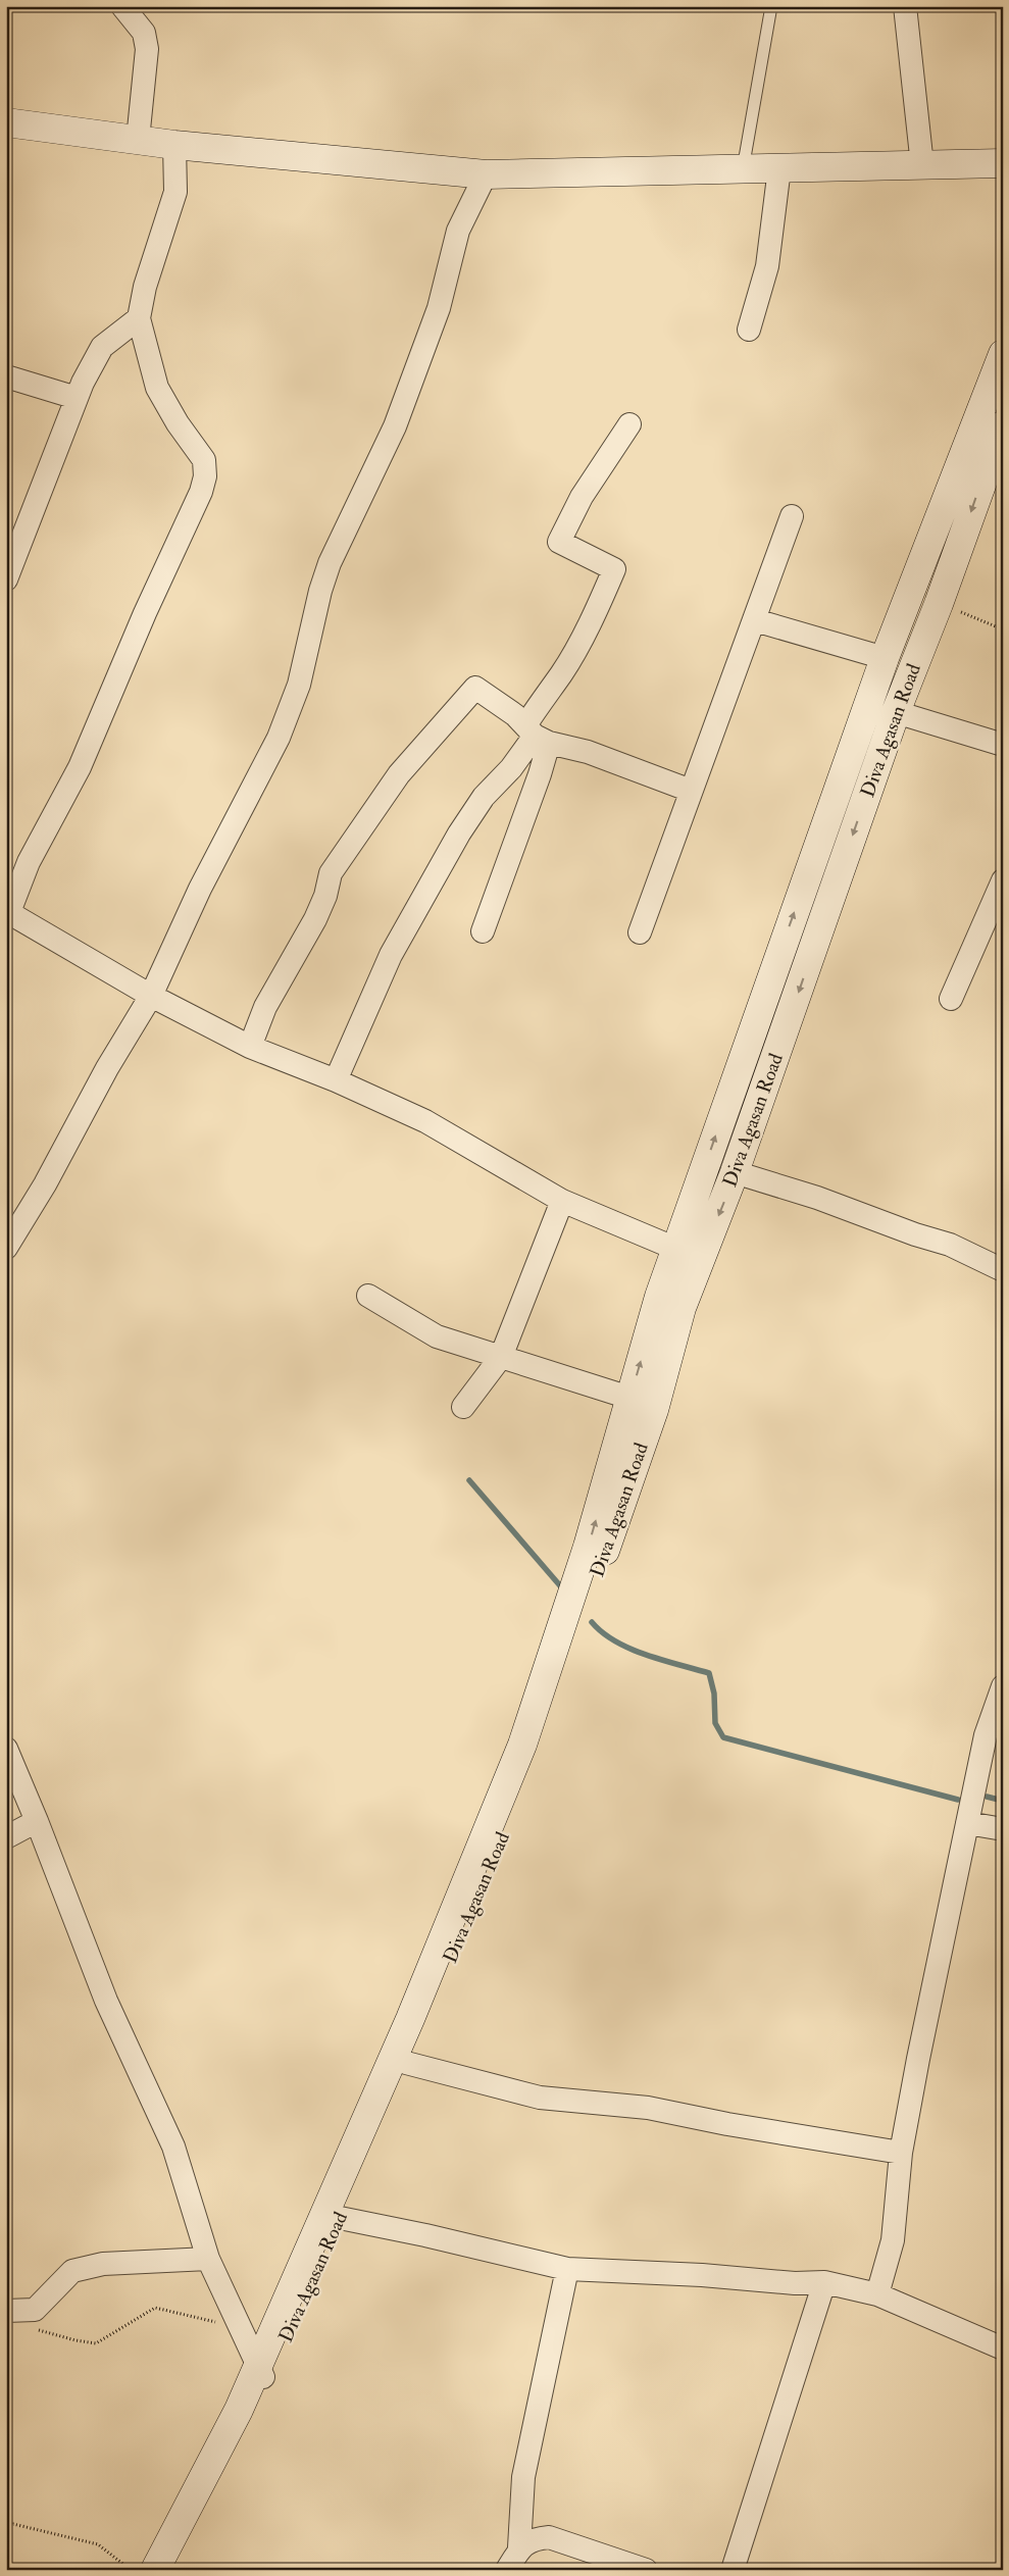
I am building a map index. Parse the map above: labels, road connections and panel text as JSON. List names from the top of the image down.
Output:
{
  "streets": {
    "street": ["Diva Agasan Road"]
  }
}
